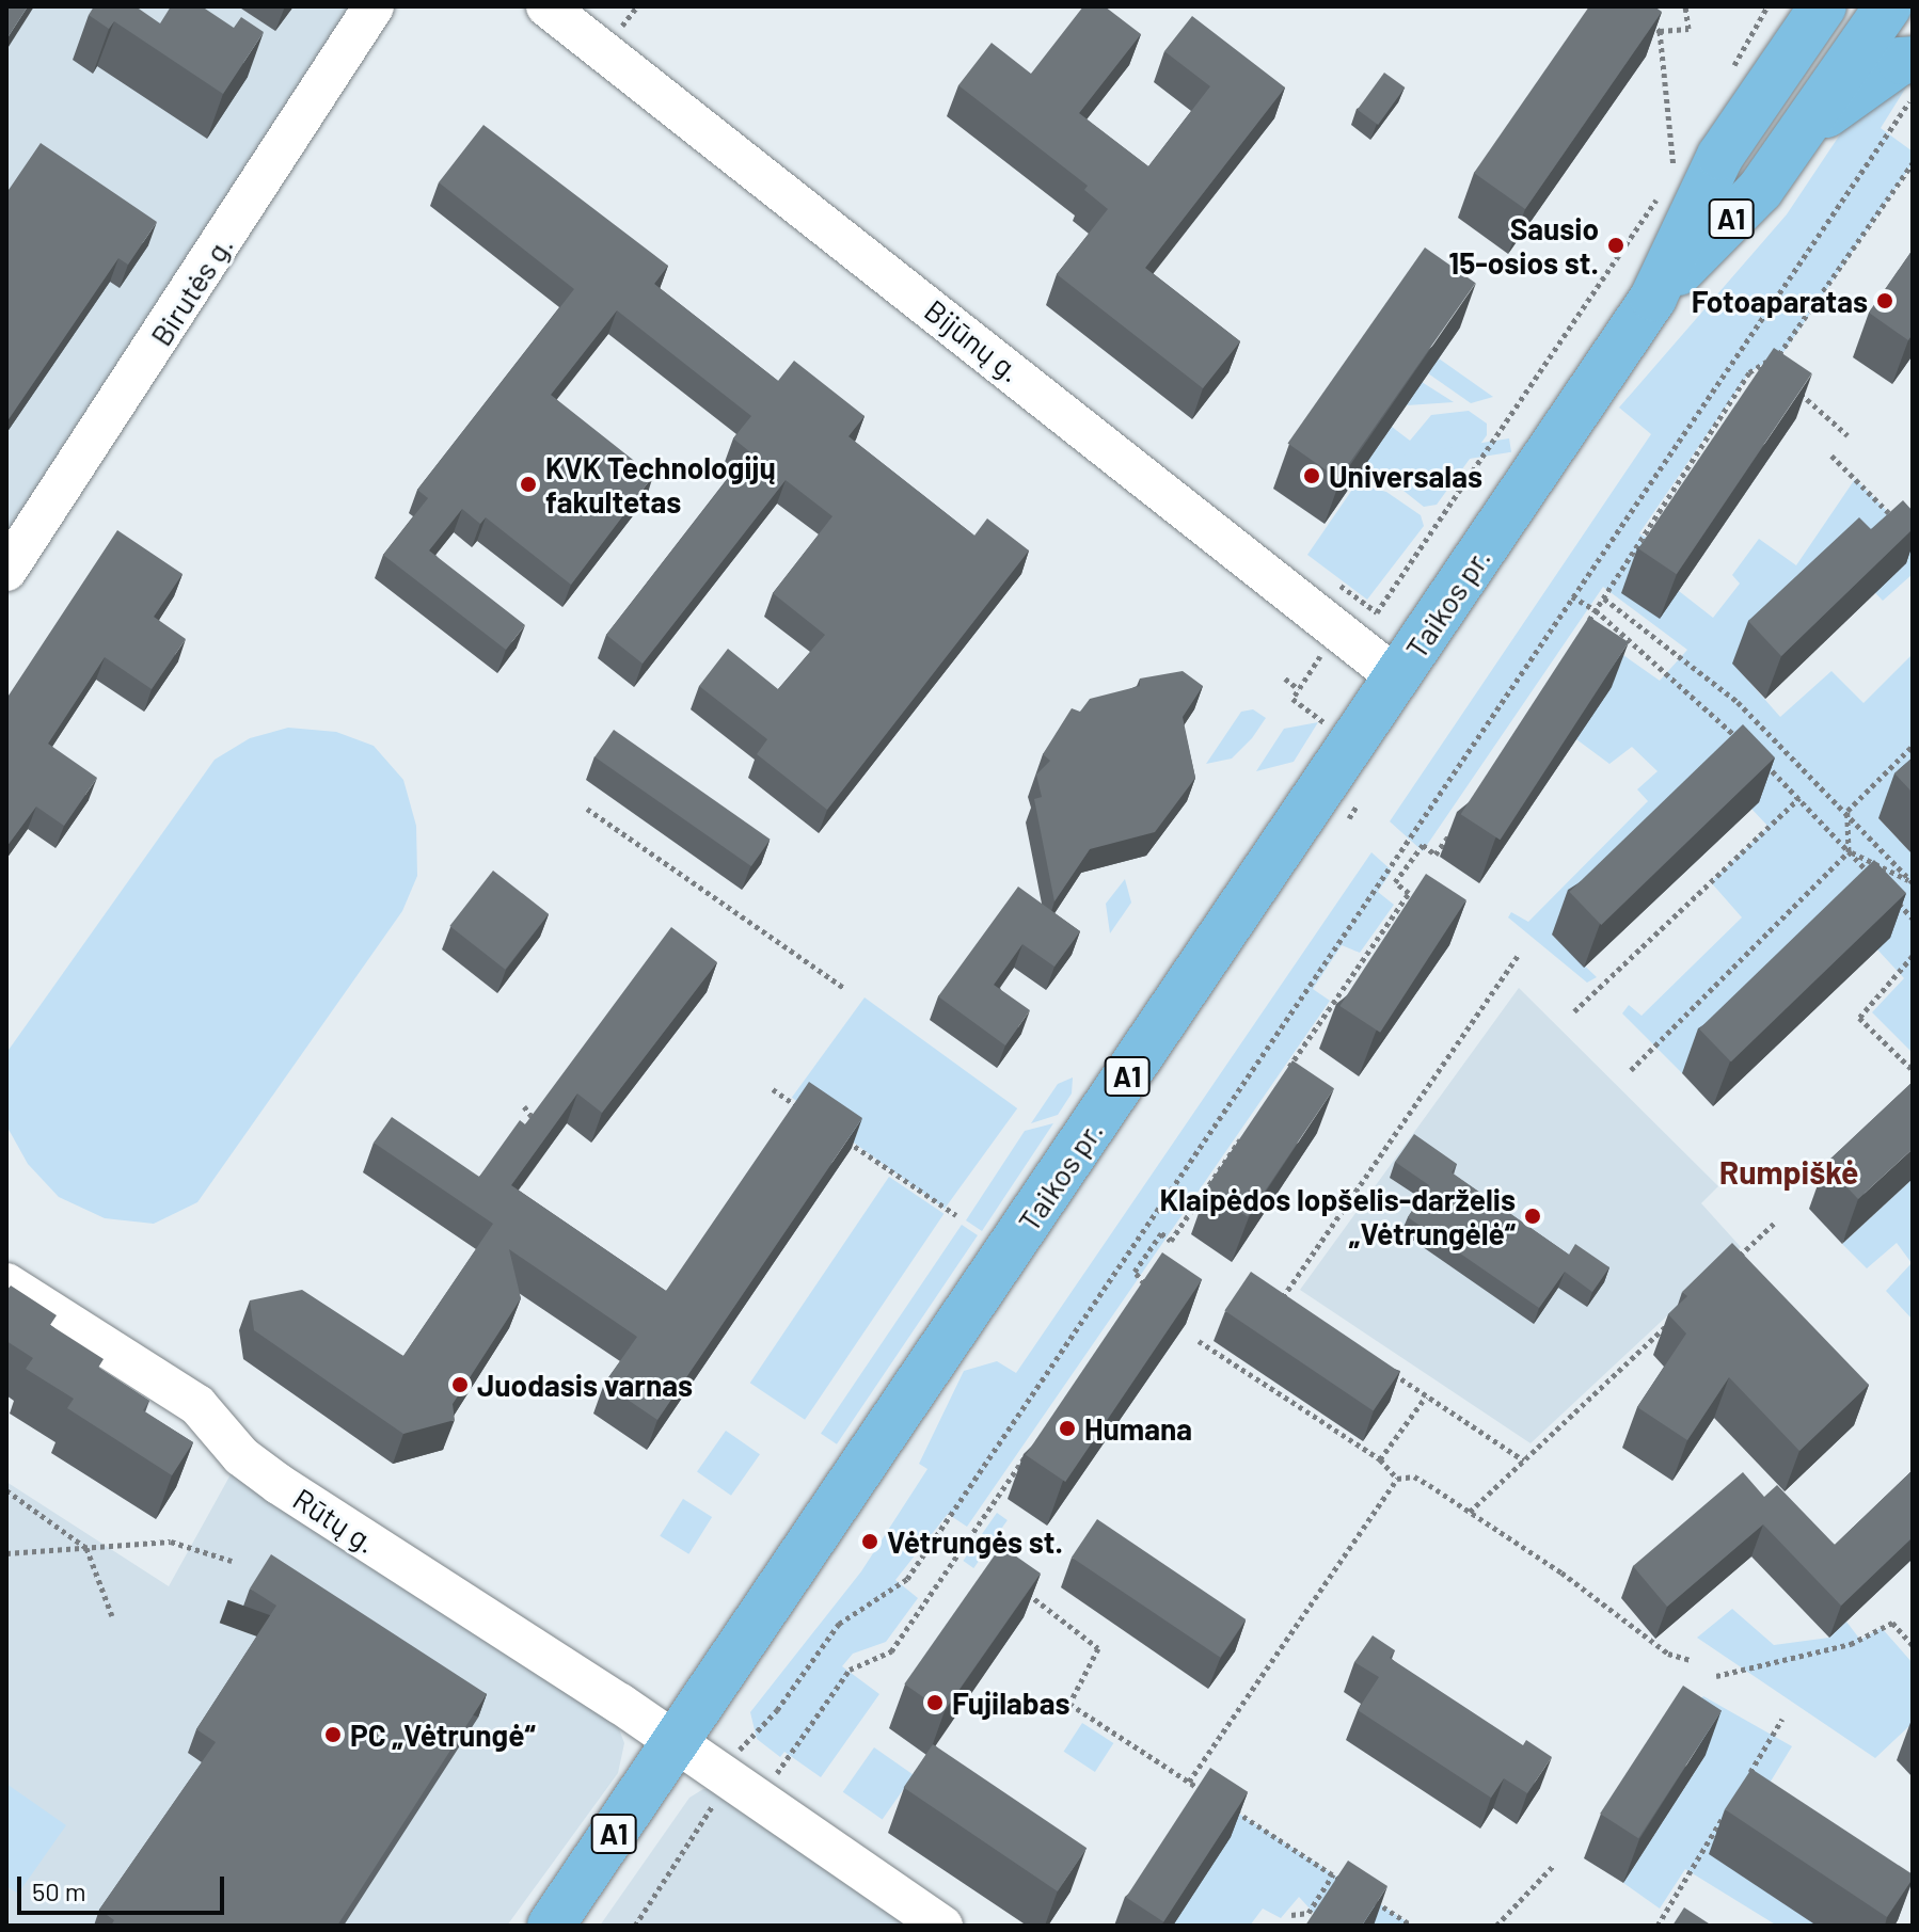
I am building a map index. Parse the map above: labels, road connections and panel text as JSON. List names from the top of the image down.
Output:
{
  "streets": {
    "main road": ["A1", "Taikos pr."],
    "street": ["Birutės g.", "Bijūnų g.", "Rūtų g."]
  },
  "crossings": [
    ["Bijūnų g.", "Taikos pr."],
    ["Taikos pr.", "Rūtų g."]
  ],
  "districts": ["Rumpiškė"],
  "places": [
    "Sausio 15-osios st.",
    "Fotoaparatas",
    "Universalas",
    "KVK Technologijų fakultetas",
    "Klaipėdos lopšelis-darželis „Vėtrungėlė“",
    "Juodasis varnas",
    "Humana",
    "Vėtrungės st.",
    "Fujilabas",
    "PC „Vėtrungė“"
  ],
  "scale_bar": "50 m"
}
